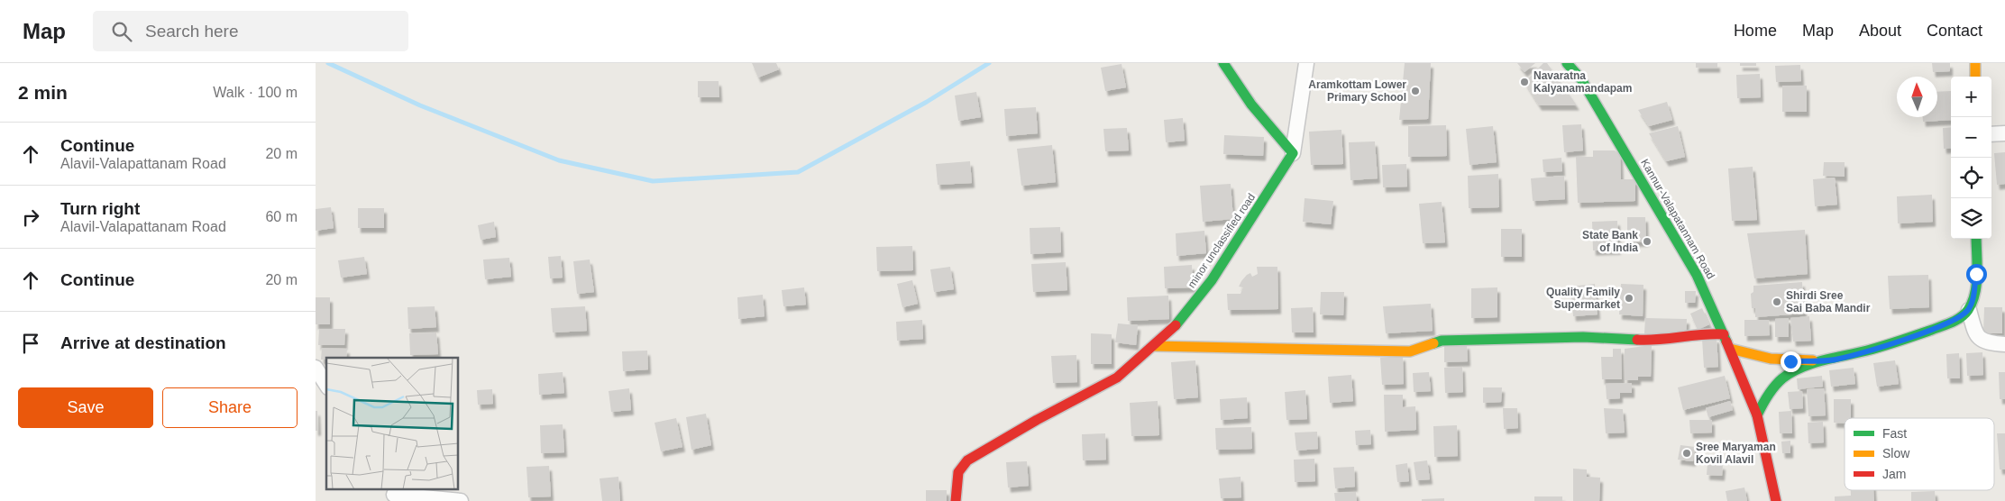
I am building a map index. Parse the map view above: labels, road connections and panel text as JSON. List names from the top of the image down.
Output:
{
  "streets": {
    "street": ["Kannur-Valapatannam Road", "minor unclassified road"]
  },
  "places": [
    "Navaratna Kalyanamandapam",
    "Aramkottam Lower Primary School",
    "State Bank of India",
    "Quality Family Supermarket",
    "Shirdi Sree Sai Baba Mandir",
    "Sree Maryaman Kovil Alavil"
  ],
  "legend": ["Fast", "Slow", "Jam"],
  "north": "top",
  "page": {
    "header": "Map",
    "search": "Search here",
    "nav": [
      "Home",
      "Map",
      "About",
      "Contact"
    ],
    "heading": ["2 min", "Walk · 100 m"],
    "map_buttons": ["+", "−"],
    "list": [
      ["Continue", "Alavil-Valapattanam Road", "20 m"],
      ["Turn right", "Alavil-Valapattanam Road", "60 m"],
      ["Continue", "20 m"],
      "Arrive at destination"
    ],
    "buttons": ["Save", "Share"]
  }
}
